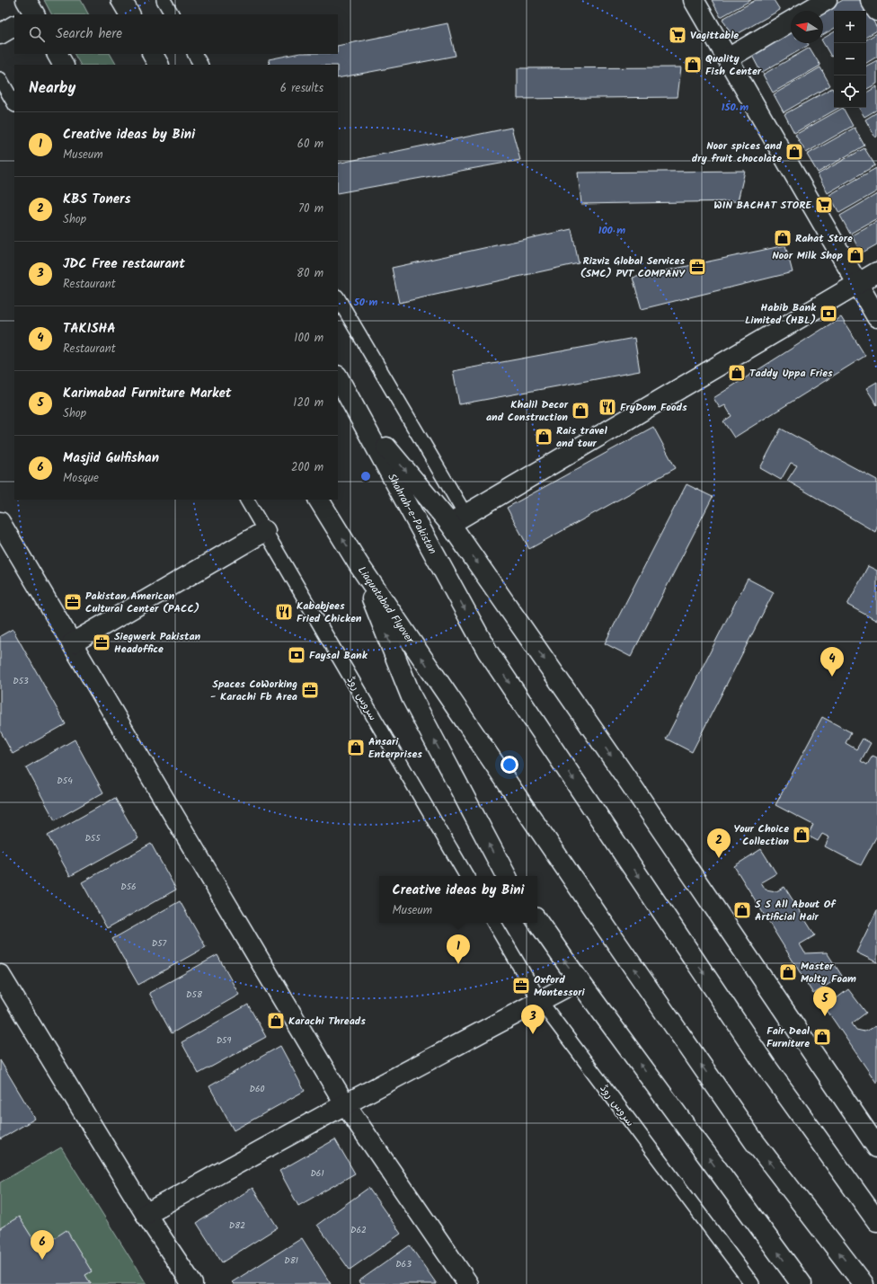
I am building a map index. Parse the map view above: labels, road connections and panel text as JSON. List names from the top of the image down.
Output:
{
  "streets": {
    "main road": ["Shahrah-e-Pakistan", "Liaquatabad Flyover"],
    "lane": ["سروس روڈ"]
  },
  "places": {
    "supermarket": ["Vagittable", "WIN BACHAT STORE"],
    "shop": [
      "Quality Fish Center",
      "Noor spices and dry fruit chocolate",
      "Rahat Store",
      "Noor Milk Shop",
      "Taddy Uppa Fries",
      "Khalil Decor and Construction",
      "Rais travel and tour",
      "Ansari Enterprises",
      "Your Choice Collection",
      "S S All About Of Artificial Hair",
      "Master Molty Foam",
      "Karachi Threads",
      "Fair Deal Furniture"
    ],
    "office": [
      "Rizviz Global Services (SMC) PVT COMPANY",
      "Pakistan American Cultural Center (PACC)",
      "Siegwerk Pakistan Headoffice",
      "Spaces CoWorking - Karachi Fb Area",
      "Oxford Montessori"
    ],
    "bank": ["Habib Bank Limited (HBL)", "Faysal Bank"],
    "restaurant": ["FryDom Foods", "Kababjees Fried Chicken"]
  },
  "house_numbers": [
    "D53",
    "D54",
    "D55",
    "D56",
    "D57",
    "D58",
    "D59",
    "D60",
    "D61",
    "D82",
    "D62",
    "D81",
    "D63"
  ],
  "north": "left",
  "page": {
    "map_buttons": ["+", "−"],
    "search": "Search here",
    "heading": ["Nearby", "6 results"],
    "list": [
      {
        "mark": "1",
        "name": "Creative ideas by Bini",
        "note": "Museum",
        "value": "60 m"
      },
      {
        "mark": "2",
        "name": "KBS Toners",
        "note": "Shop",
        "value": "70 m"
      },
      {
        "mark": "3",
        "name": "JDC Free restaurant",
        "note": "Restaurant",
        "value": "80 m"
      },
      {
        "mark": "4",
        "name": "TAKISHA",
        "note": "Restaurant",
        "value": "100 m"
      },
      {
        "mark": "5",
        "name": "Karimabad Furniture Market",
        "note": "Shop",
        "value": "120 m"
      },
      {
        "mark": "6",
        "name": "Masjid Gulfishan",
        "note": "Mosque",
        "value": "200 m"
      }
    ],
    "pins": [
      "4",
      "2",
      "1",
      "5",
      "3",
      "6"
    ],
    "popup": ["Creative ideas by Bini", "Museum"]
  },
  "rings": ["150 m", "100 m", "50 m"]
}
